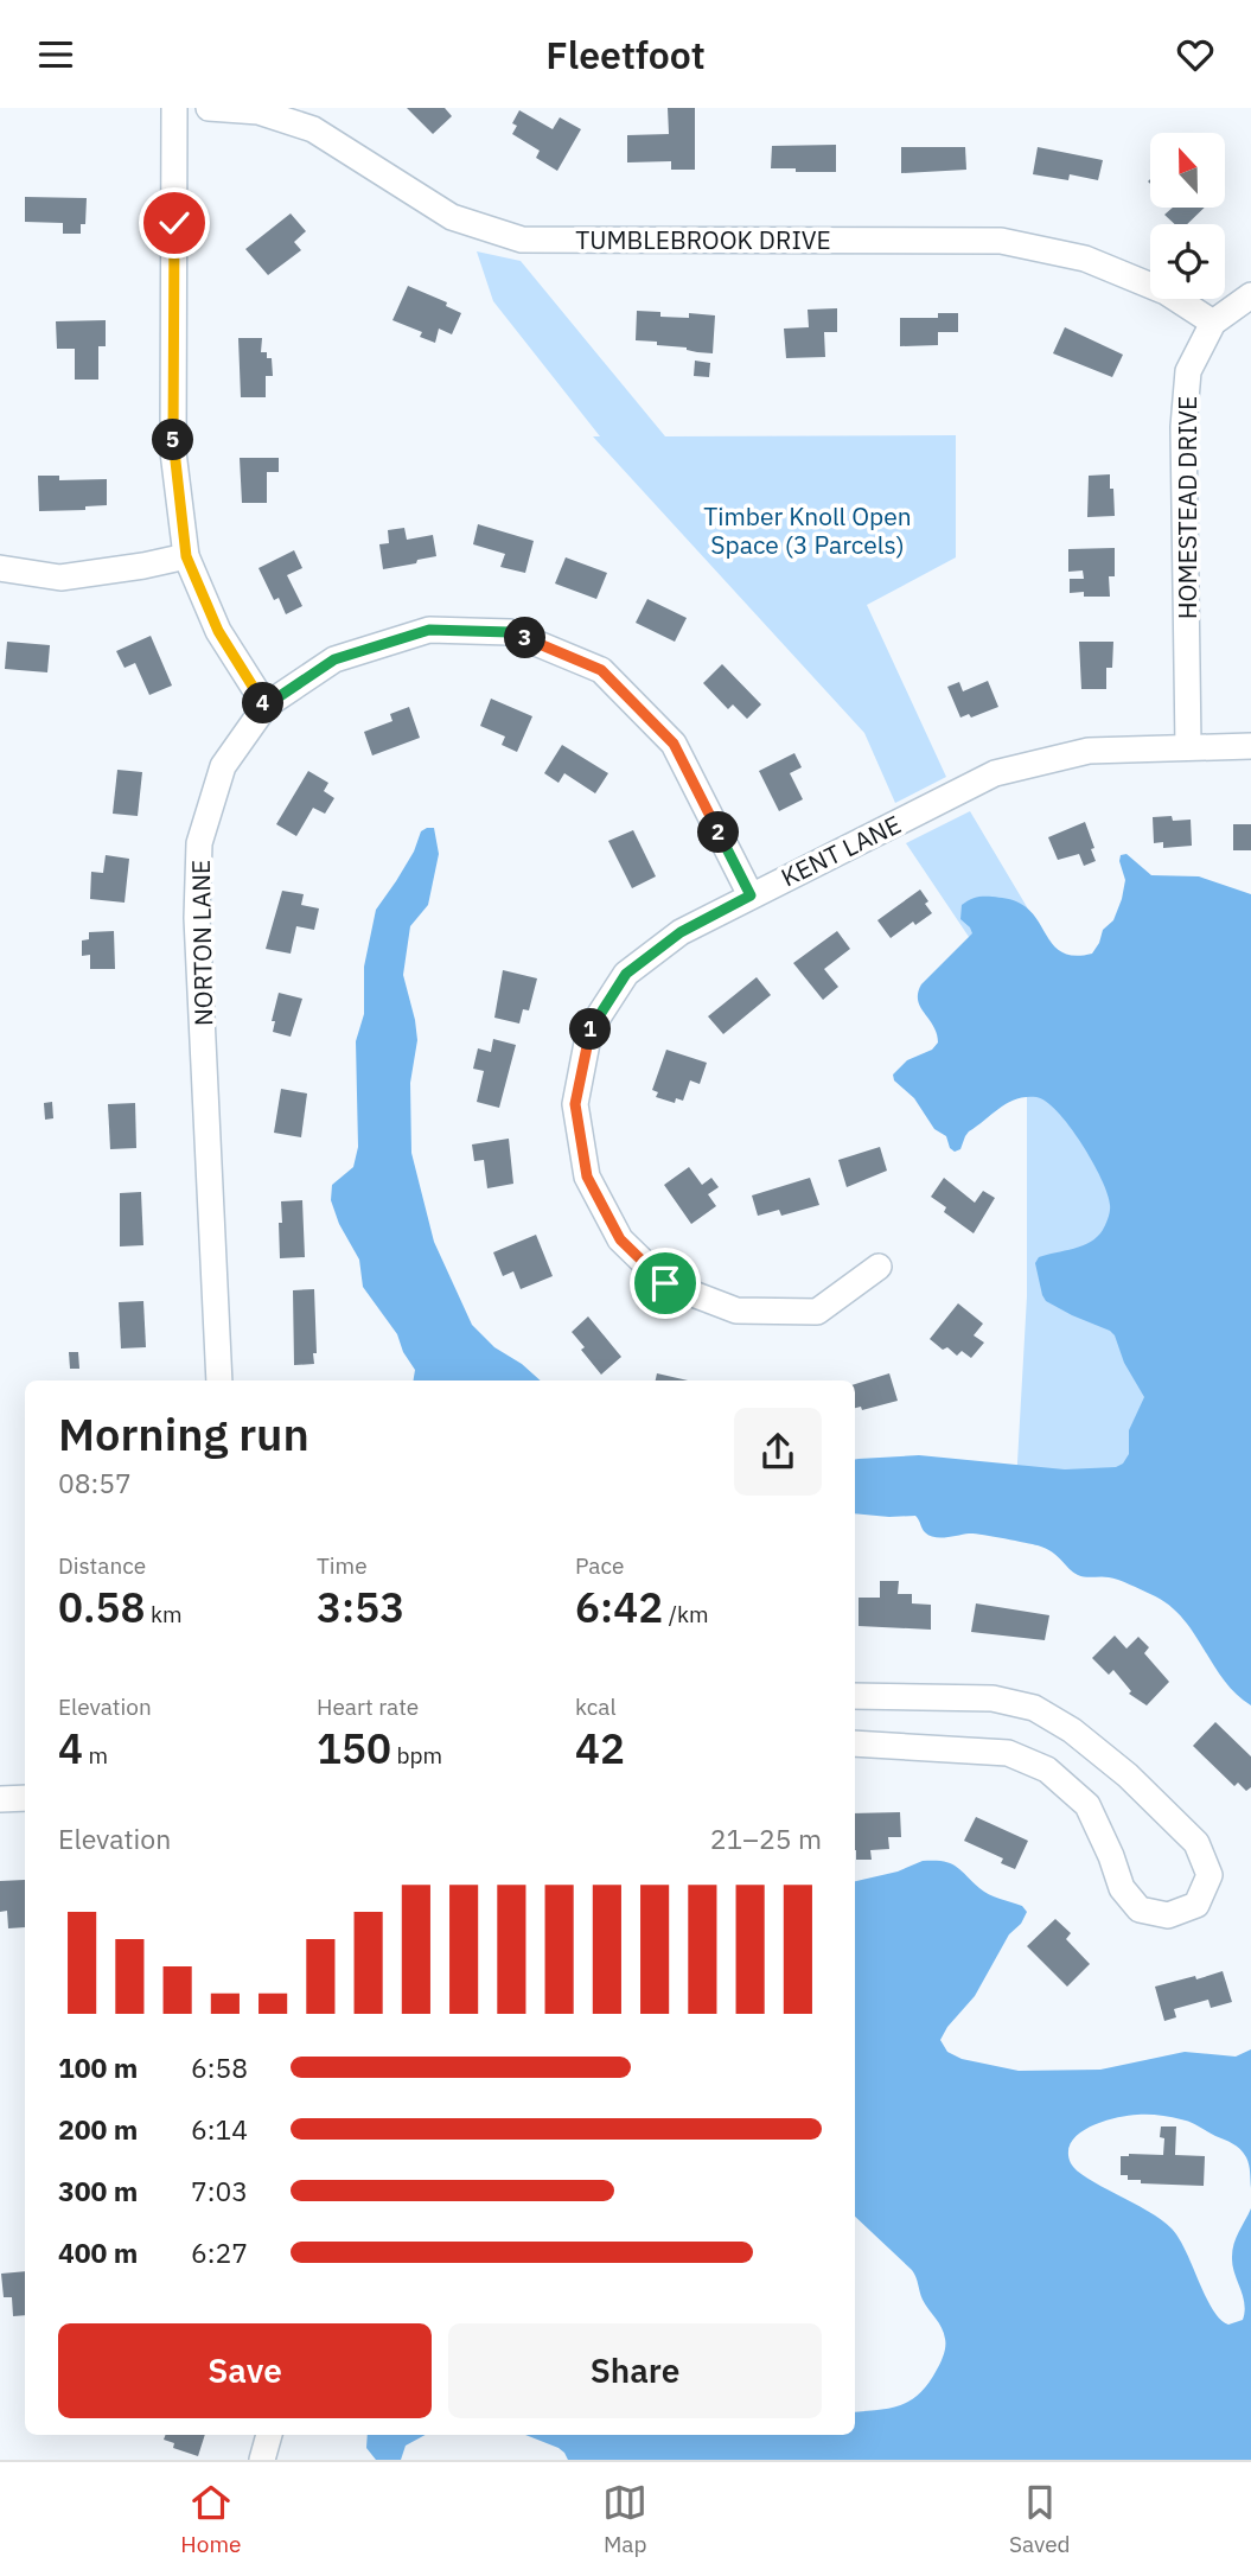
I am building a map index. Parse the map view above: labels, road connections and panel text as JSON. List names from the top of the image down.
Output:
{
  "streets": {
    "street": [
      "TUMBLEBROOK DRIVE",
      "HOMESTEAD DRIVE",
      "KENT LANE",
      "NORTON LANE"
    ]
  },
  "crossings": [
    ["TUMBLEBROOK DRIVE", "HOMESTEAD DRIVE"],
    ["HOMESTEAD DRIVE", "KENT LANE"],
    ["KENT LANE", "NORTON LANE"]
  ],
  "parks": ["Timber Knoll Open Space (3 Parcels)"],
  "north": "top",
  "page": {
    "header": "Fleetfoot",
    "pins": [
      "5",
      "3",
      "4",
      "2",
      "1"
    ],
    "heading": ["Morning run", "08:57"],
    "stats": [
      ["Distance", "0.58 km"],
      ["Time", "3:53"],
      ["Pace", "6:42 /km"],
      ["Elevation", "4 m"],
      ["Heart rate", "150 bpm"],
      ["kcal", "42"]
    ],
    "chart": ["Elevation", "21–25 m"],
    "list": [
      {
        "name": "100 m",
        "note": "6:58"
      },
      {
        "name": "200 m",
        "note": "6:14"
      },
      {
        "name": "300 m",
        "note": "7:03"
      },
      {
        "name": "400 m",
        "note": "6:27"
      }
    ],
    "buttons": ["Save", "Share"],
    "tabs": ["Home", "Map", "Saved"]
  }
}
